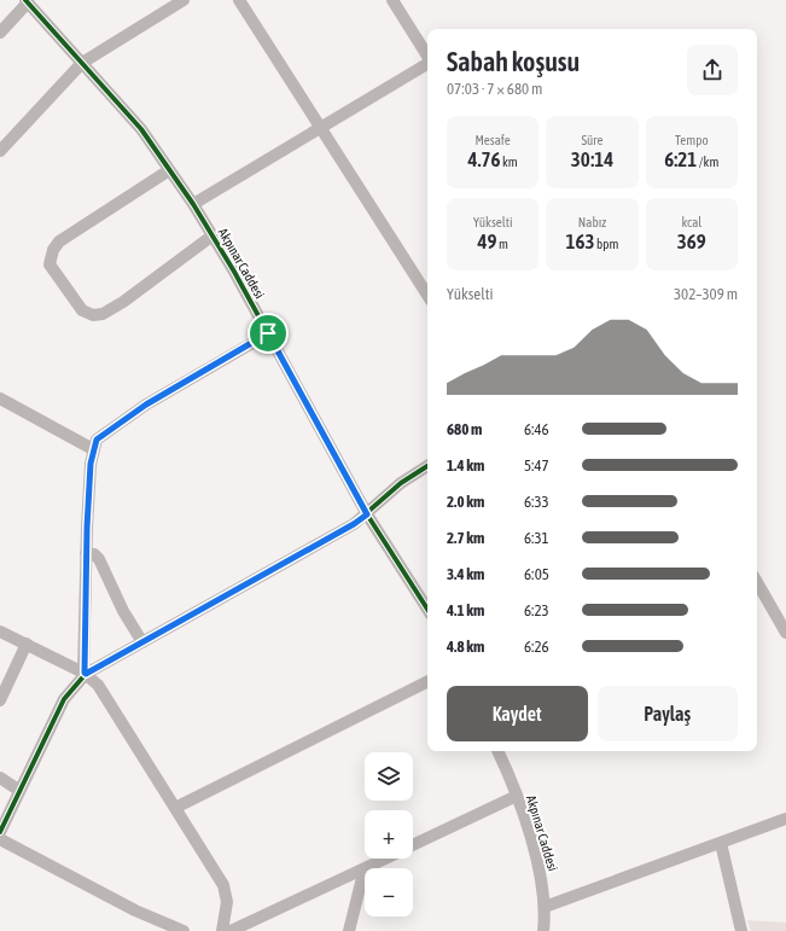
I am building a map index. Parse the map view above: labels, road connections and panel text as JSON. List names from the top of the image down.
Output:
{
  "streets": {
    "street": ["Akpınar Caddesi"]
  },
  "page": {
    "heading": ["Sabah koşusu", "07:03 · 7 × 680 m"],
    "stats": [
      ["Mesafe", "4.76 km"],
      ["Süre", "30:14"],
      ["Tempo", "6:21 /km"],
      ["Yükselti", "49 m"],
      ["Nabız", "163 bpm"],
      ["kcal", "369"]
    ],
    "chart": ["Yükselti", "302–309 m"],
    "list": [
      {
        "name": "680 m",
        "note": "6:46"
      },
      {
        "name": "1.4 km",
        "note": "5:47"
      },
      {
        "name": "2.0 km",
        "note": "6:33"
      },
      {
        "name": "2.7 km",
        "note": "6:31"
      },
      {
        "name": "3.4 km",
        "note": "6:05"
      },
      {
        "name": "4.1 km",
        "note": "6:23"
      },
      {
        "name": "4.8 km",
        "note": "6:26"
      }
    ],
    "buttons": ["Kaydet", "Paylaş"],
    "map_buttons": ["+", "−"]
  }
}
